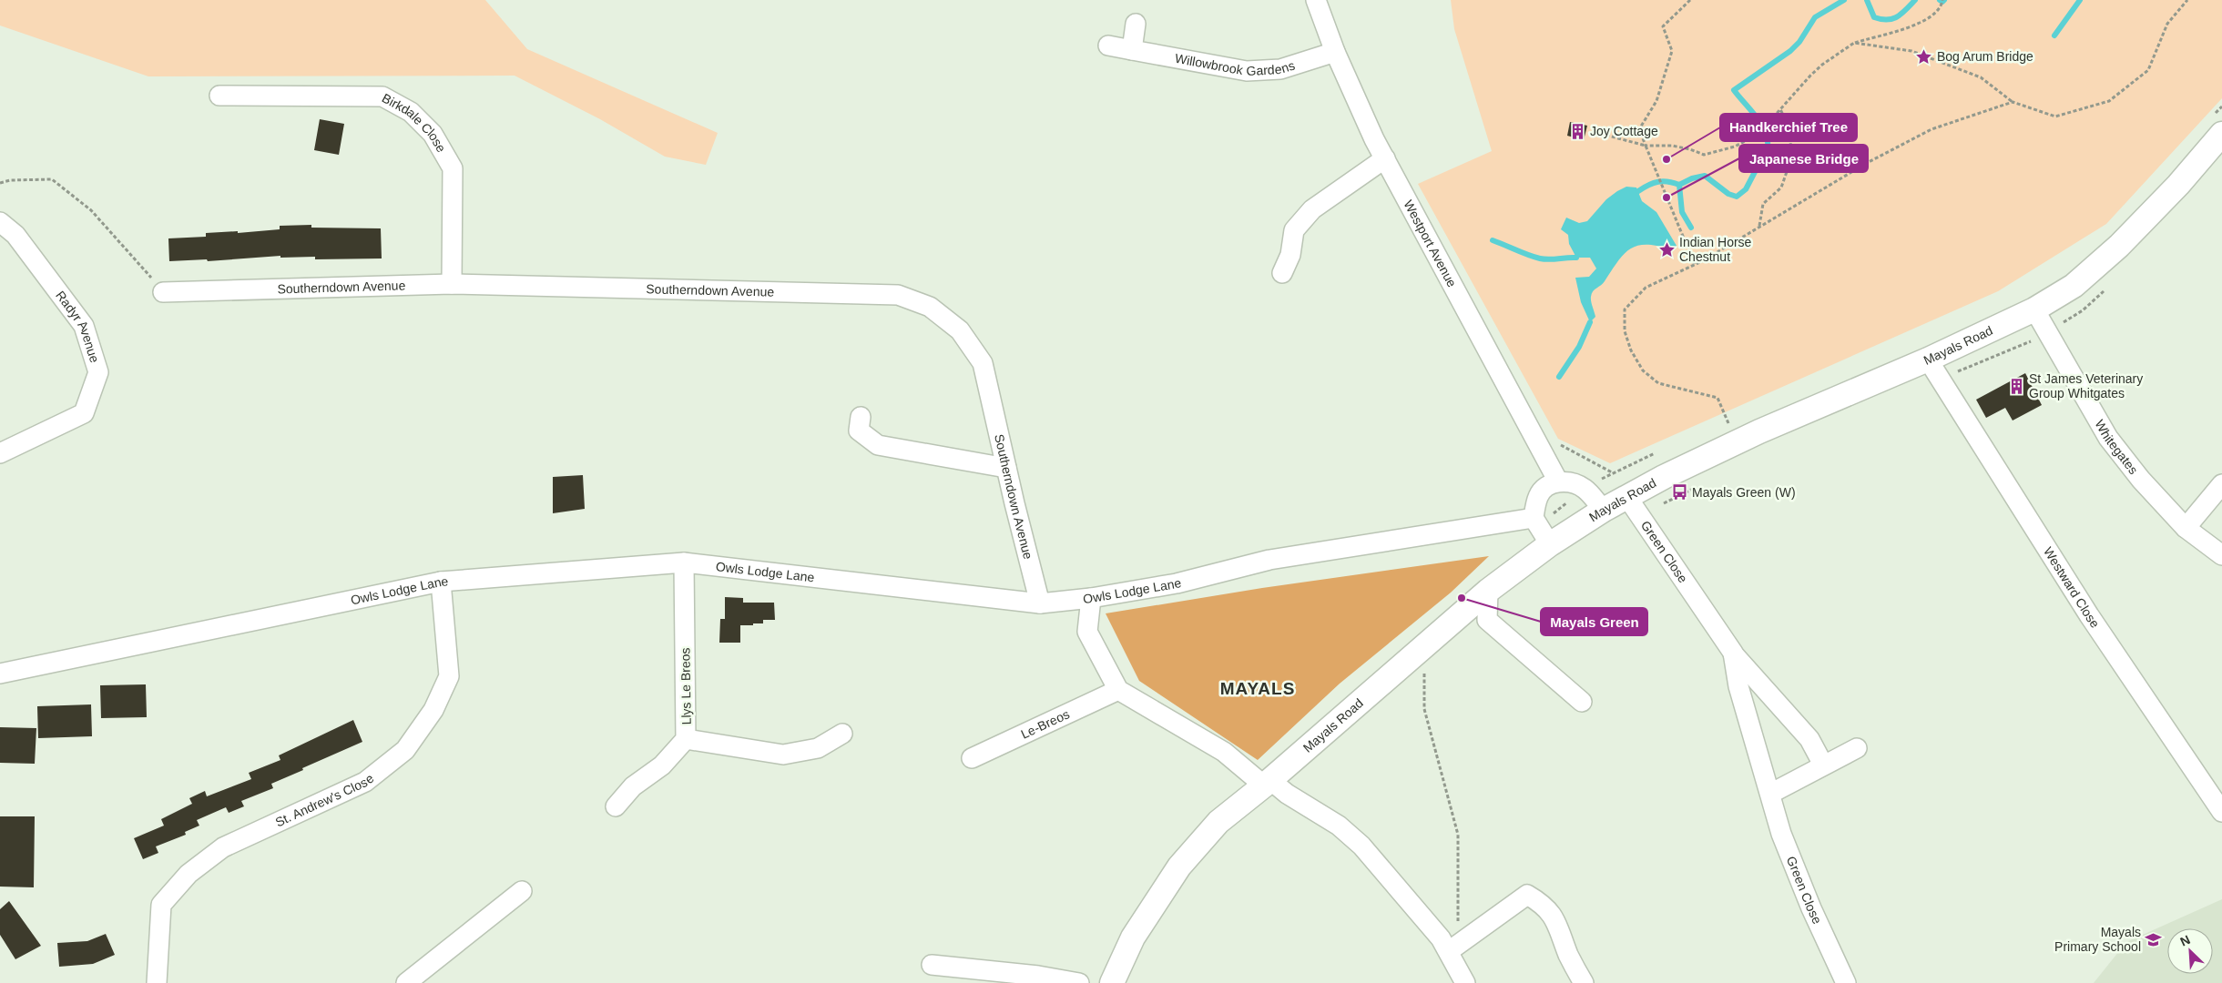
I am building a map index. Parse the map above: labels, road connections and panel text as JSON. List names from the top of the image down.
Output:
{
  "streets": {
    "main road": ["Mayals Road"],
    "street": [
      "Willowbrook Gardens",
      "Birkdale Close",
      "Westport Avenue",
      "Southerndown Avenue",
      "Radyr Avenue",
      "Whitegates",
      "Green Close",
      "Owls Lodge Lane",
      "Westward Close",
      "Llys Le Breos",
      "Le-Breos",
      "St. Andrew's Close"
    ]
  },
  "crossings": [
    ["Willowbrook Gardens", "Westport Avenue"],
    ["Birkdale Close", "Southerndown Avenue"],
    ["Southerndown Avenue", "Owls Lodge Lane"],
    ["Mayals Road", "Whitegates"],
    ["Mayals Road", "Green Close"],
    ["Mayals Road", "Westward Close"],
    ["Owls Lodge Lane", "Llys Le Breos"],
    ["Owls Lodge Lane", "St. Andrew's Close"]
  ],
  "districts": ["MAYALS"],
  "places": {
    "place": ["Bog Arum Bridge", "Indian Horse Chestnut"],
    "building": ["Joy Cottage", "St James Veterinary Group Whitgates"],
    "other": ["Handkerchief Tree", "Japanese Bridge", "Mayals Green"],
    "bus stop": ["Mayals Green (W)"],
    "school or university": ["Mayals Primary School"]
  },
  "north": "top left"
}
